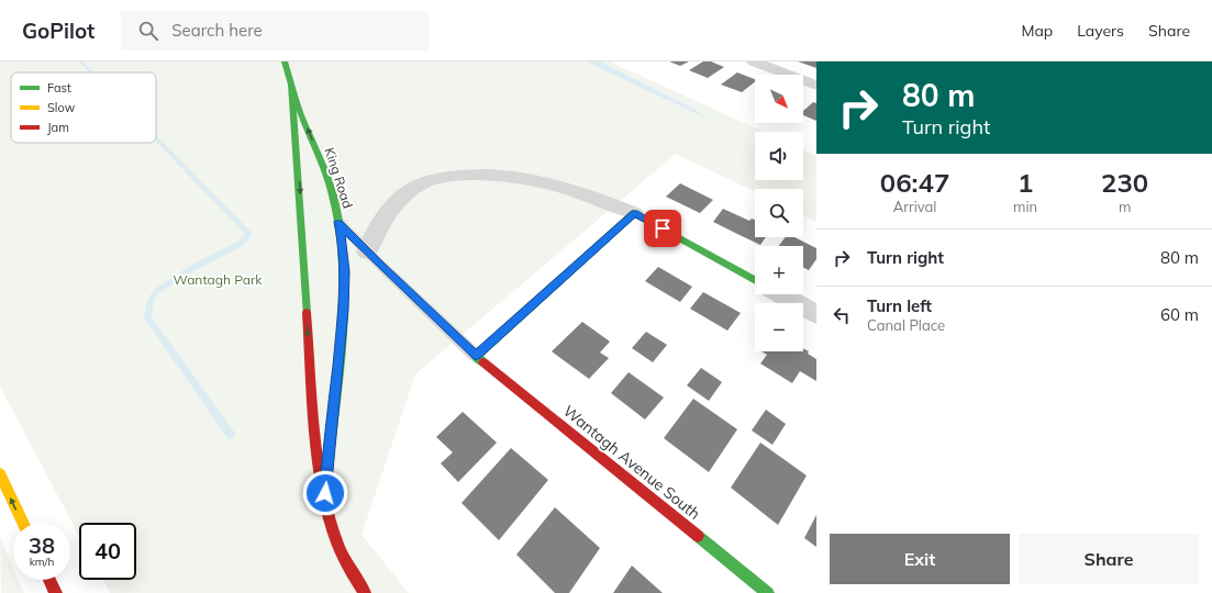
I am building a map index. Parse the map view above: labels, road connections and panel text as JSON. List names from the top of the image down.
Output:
{
  "streets": {
    "main road": ["King Road", "Wantagh Avenue South"]
  },
  "parks": ["Wantagh Park"],
  "legend": ["Fast", "Slow", "Jam"],
  "north": "bottom right",
  "page": {
    "header": "GoPilot",
    "search": "Search here",
    "nav": ["Map", "Layers", "Share"],
    "turn": ["80 m", "Turn right"],
    "map_buttons": ["+", "−"],
    "eta": [
      "06:47",
      "Arrival",
      "1",
      "min",
      "230",
      "m"
    ],
    "list": [
      {
        "name": "Turn right",
        "value": "80 m"
      },
      {
        "name": "Turn left",
        "note": "Canal Place",
        "value": "60 m"
      }
    ],
    "speed": "38 km/h",
    "limit": "40",
    "buttons": ["Exit", "Share"]
  }
}
